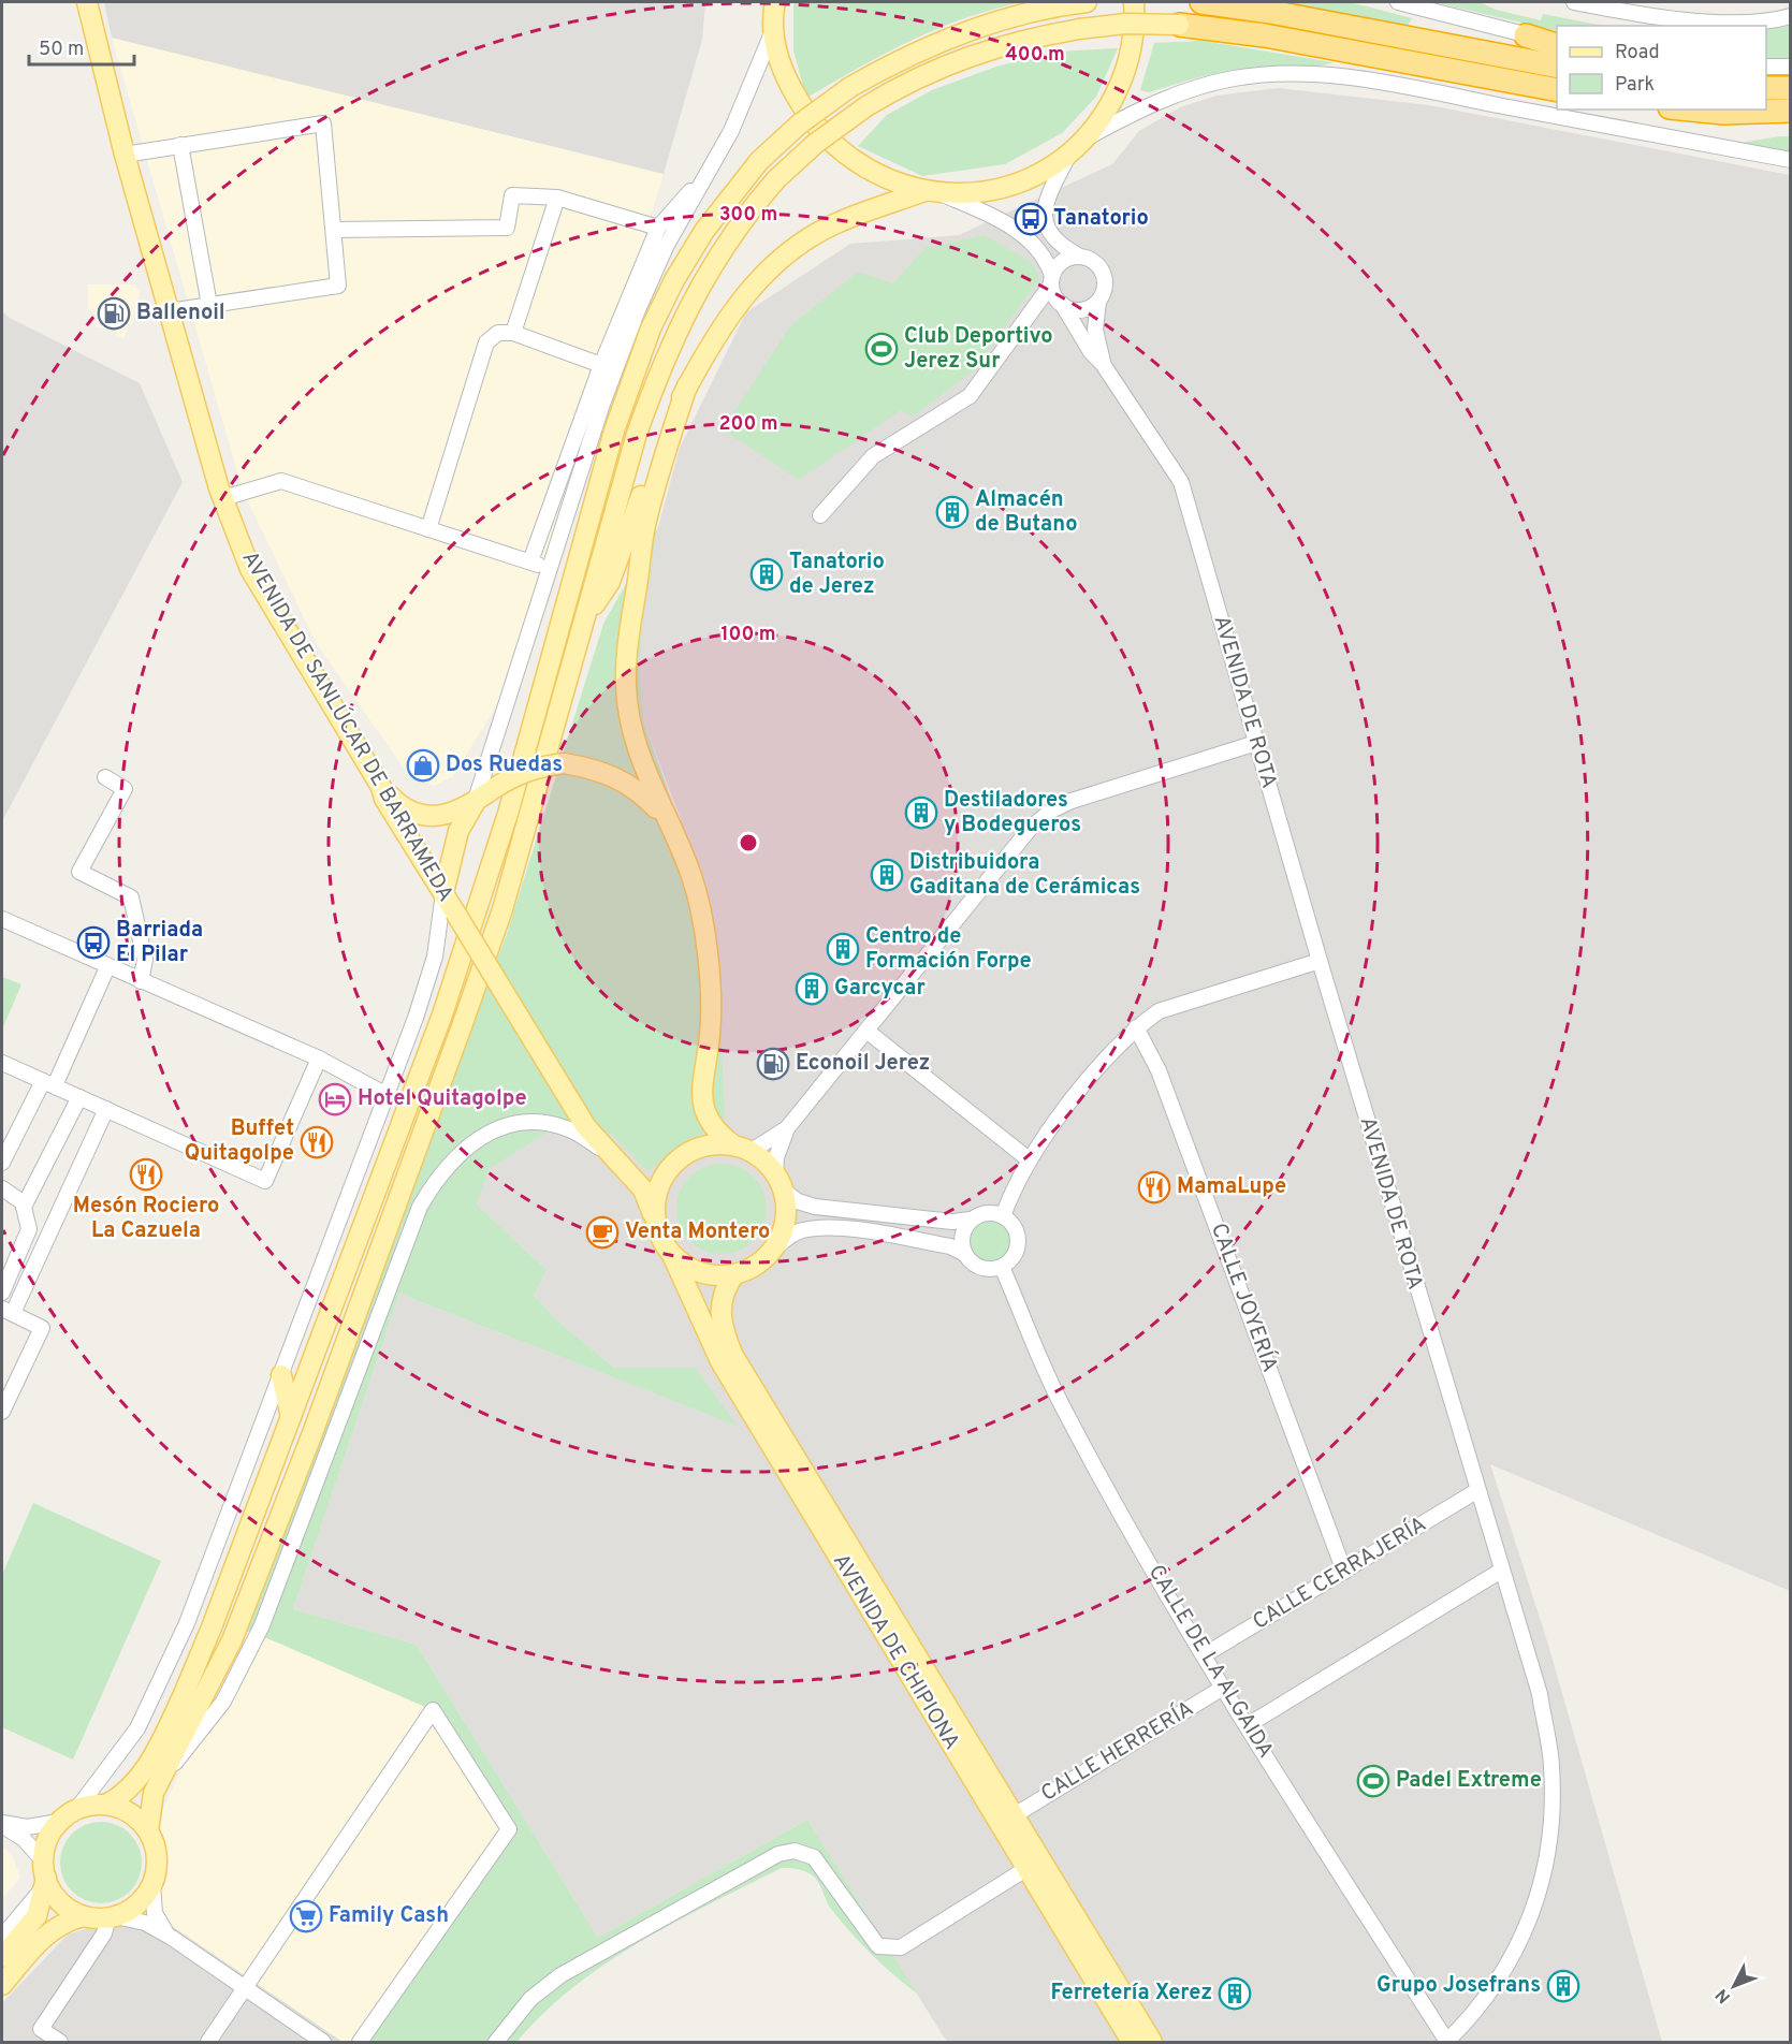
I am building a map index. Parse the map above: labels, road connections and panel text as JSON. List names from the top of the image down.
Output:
{
  "streets": {
    "main road": ["AVENIDA DE SANLÚCAR DE BARRAMEDA", "AVENIDA DE CHIPIONA"],
    "street": [
      "AVENIDA DE ROTA",
      "CALLE JOYERÍA",
      "CALLE CERRAJERÍA",
      "CALLE DE LA ALGAIDA",
      "CALLE HERRERÍA"
    ]
  },
  "crossings": [
    ["AVENIDA DE ROTA", "CALLE CERRAJERÍA"],
    ["AVENIDA DE ROTA", "CALLE DE LA ALGAIDA"],
    ["AVENIDA DE SANLÚCAR DE BARRAMEDA", "AVENIDA DE CHIPIONA"],
    ["CALLE JOYERÍA", "CALLE CERRAJERÍA"],
    ["CALLE CERRAJERÍA", "CALLE DE LA ALGAIDA"],
    ["AVENIDA DE CHIPIONA", "CALLE HERRERÍA"],
    ["CALLE DE LA ALGAIDA", "CALLE HERRERÍA"]
  ],
  "places": {
    "bus stop": ["Tanatorio", "Barriada El Pilar"],
    "fuel station": ["Ballenoil", "Econoil Jerez"],
    "sports": ["Club Deportivo Jerez Sur", "Padel Extreme"],
    "building": [
      "Almacén de Butano",
      "Tanatorio de Jerez",
      "Destiladores y Bodegueros",
      "Distribuidora Gaditana de Cerámicas",
      "Centro de Formación Forpe",
      "Garcycar",
      "Grupo Josefrans",
      "Ferretería Xerez"
    ],
    "shop": ["Dos Ruedas"],
    "hotel": ["Hotel Quitagolpe"],
    "restaurant": ["Buffet Quitagolpe", "Mesón Rociero La Cazuela", "MamaLupe"],
    "cafe": ["Venta Montero"],
    "supermarket": ["Family Cash"]
  },
  "legend": ["Road", "Park"],
  "scale_bar": "50 m",
  "north": "bottom left",
  "rings": [
    "400 m",
    "300 m",
    "200 m",
    "100 m"
  ]
}
